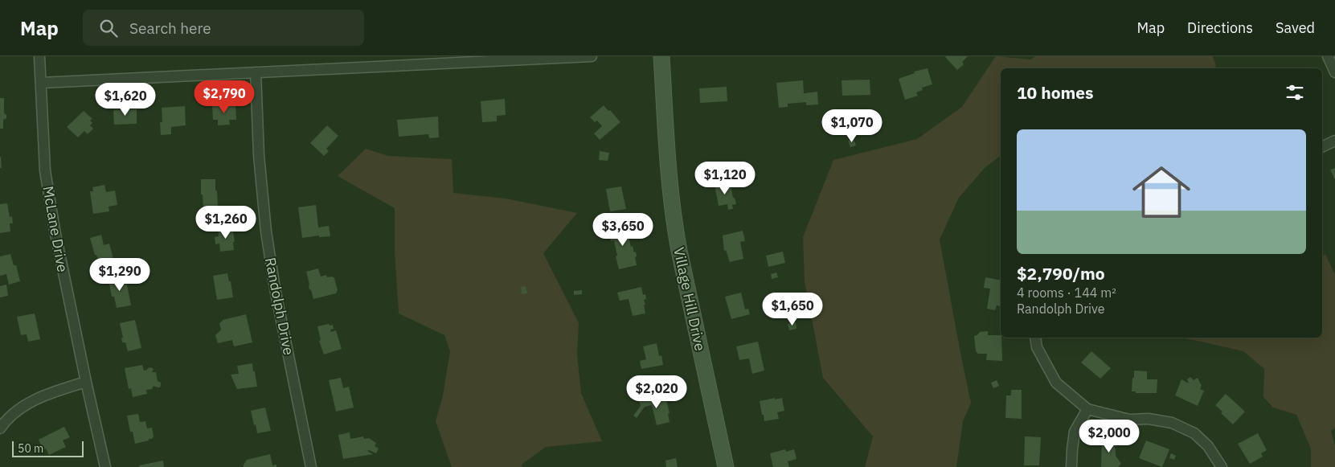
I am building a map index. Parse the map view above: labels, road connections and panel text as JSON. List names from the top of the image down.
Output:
{
  "streets": {
    "street": ["McLane Drive", "Village Hill Drive", "Randolph Drive"]
  },
  "scale_bar": "50 m",
  "page": {
    "header": "Map",
    "search": "Search here",
    "nav": ["Map", "Directions", "Saved"],
    "heading": "10 homes",
    "price": [
      "$2,790",
      "$1,620",
      "$1,070",
      "$1,120",
      "$1,260",
      "$3,650",
      "$1,290",
      "$1,650",
      "$2,020",
      "$2,000"
    ],
    "list": [
      {
        "name": "$2,790/mo",
        "note": "4 rooms · 144 m² · Randolph Drive"
      }
    ],
    "scale": "50 m"
  }
}
